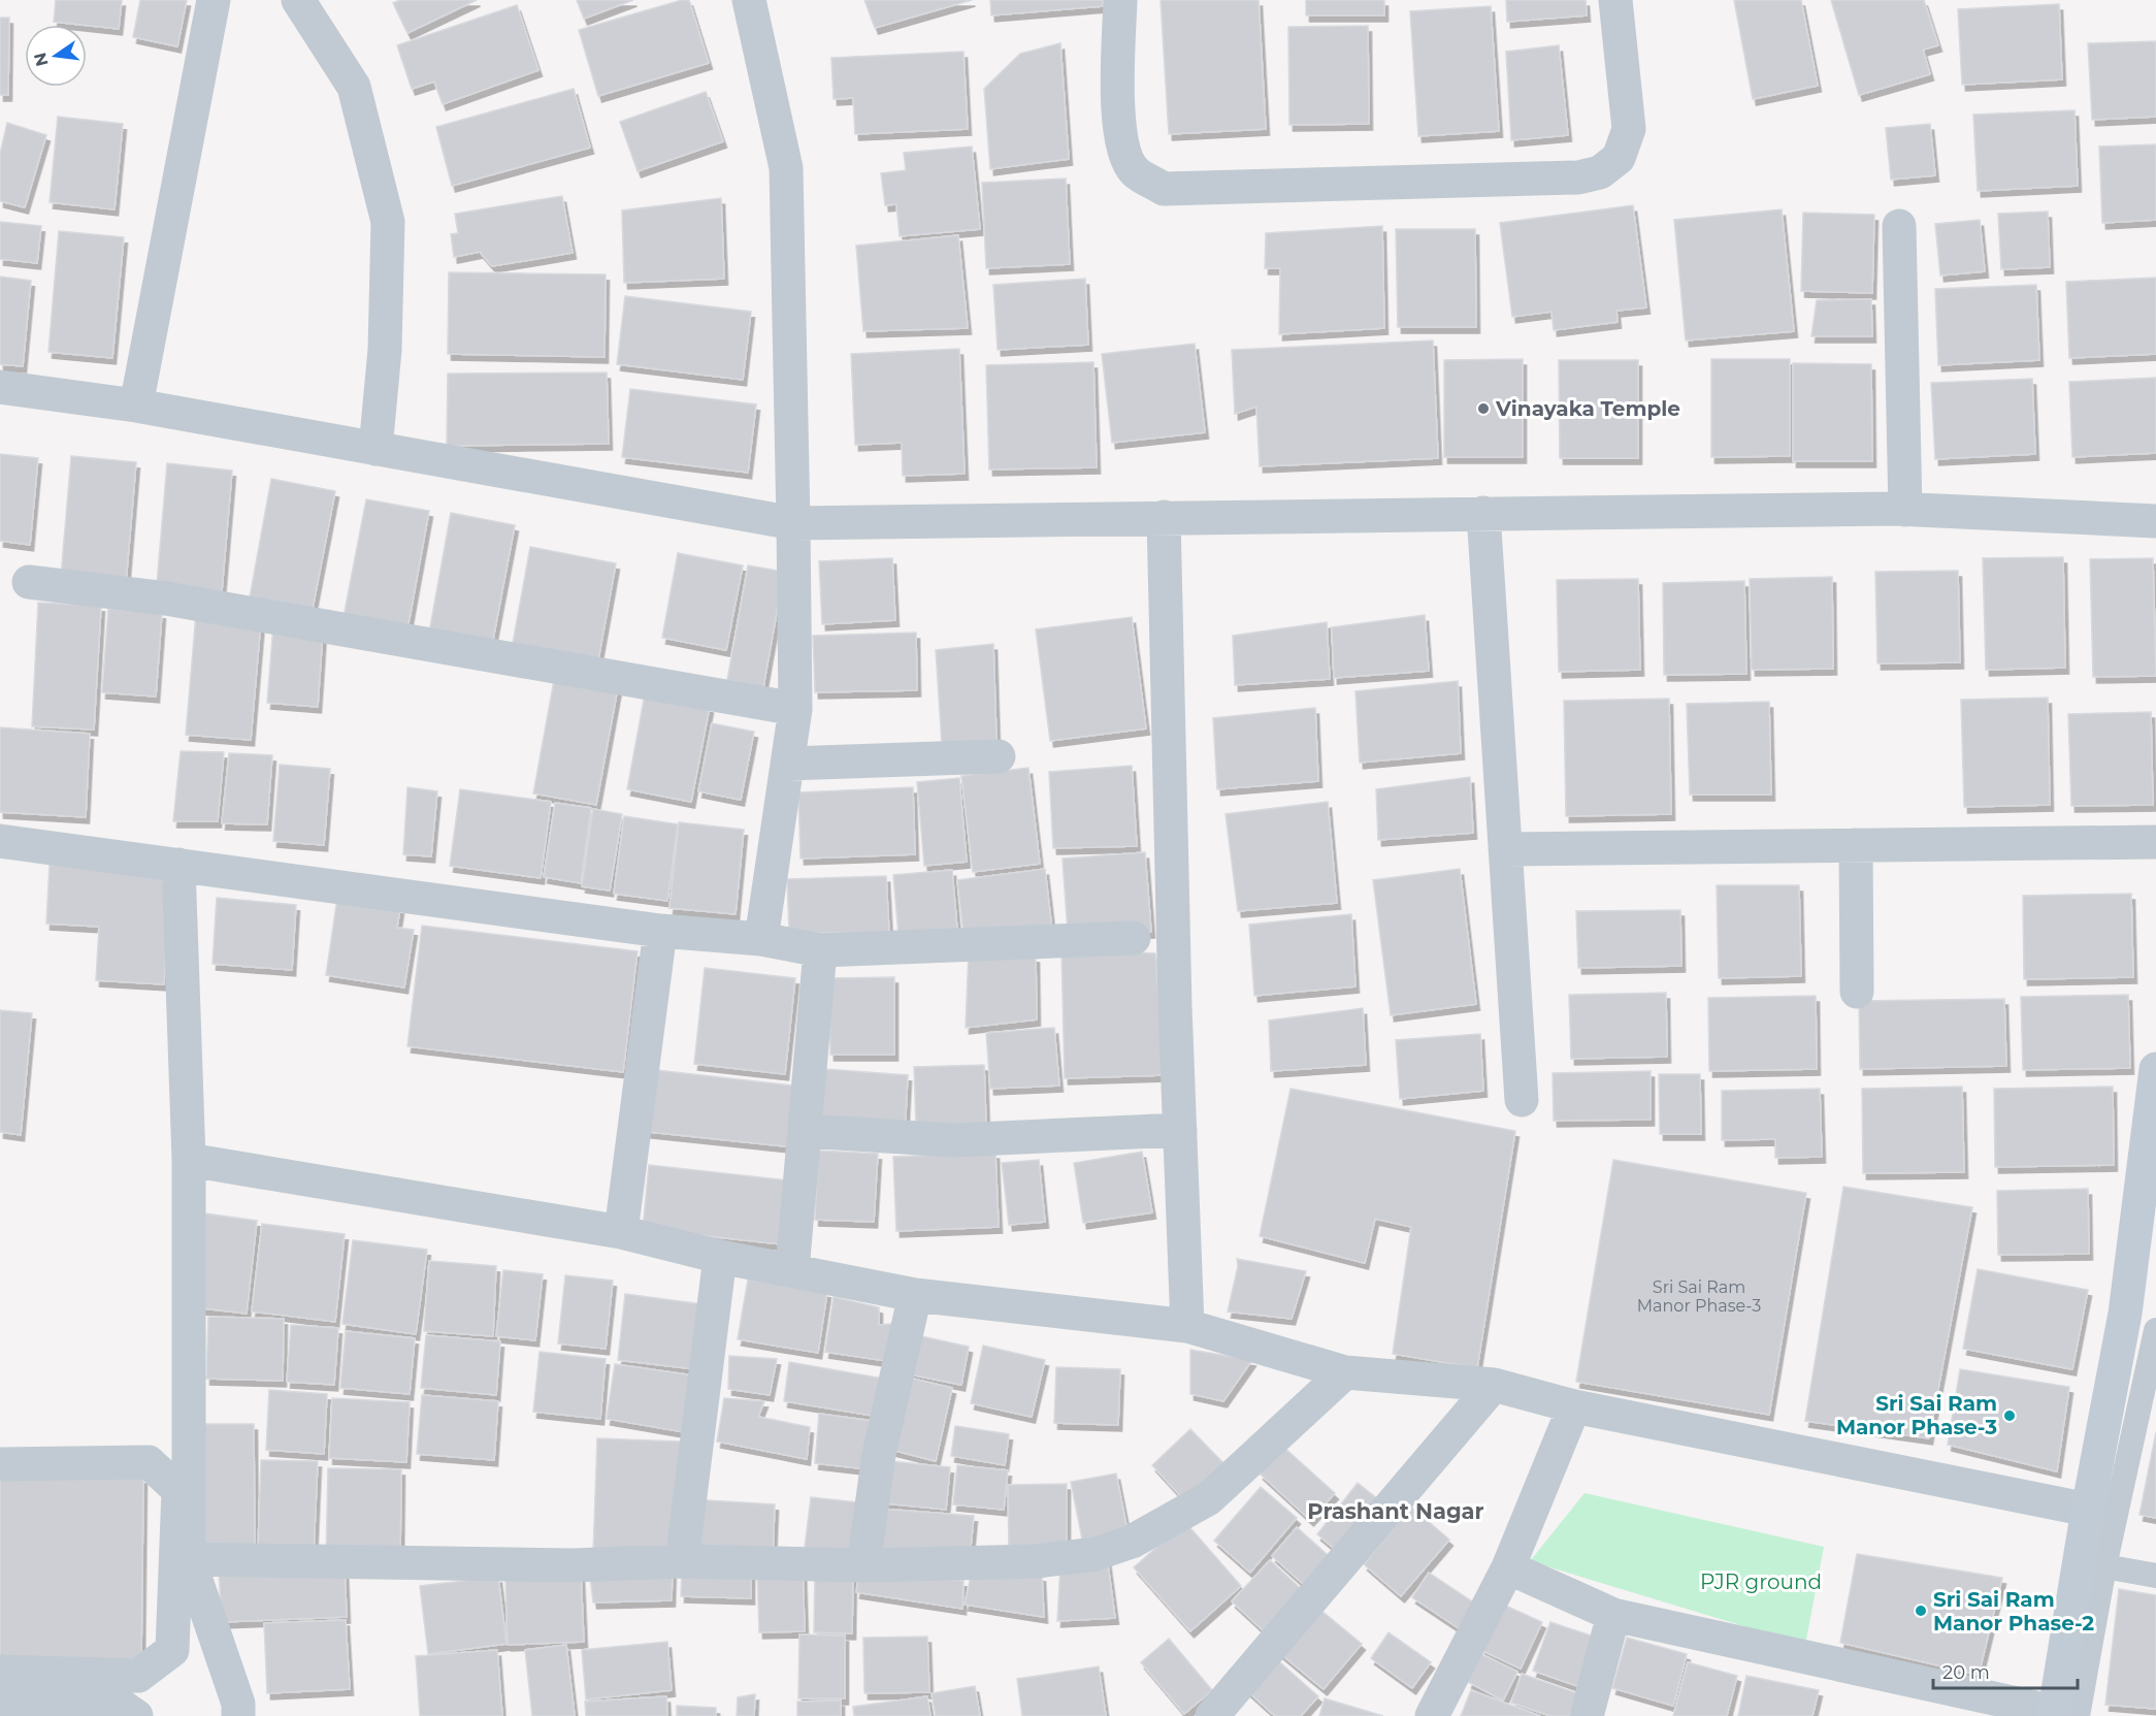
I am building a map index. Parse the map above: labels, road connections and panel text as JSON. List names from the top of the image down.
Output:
{
  "districts": ["Prashant Nagar"],
  "parks": ["PJR ground"],
  "places": ["Vinayaka Temple", "Sri Sai Ram Manor Phase-3", "Sri Sai Ram Manor Phase-2"],
  "house_numbers": ["Sri Sai Ram Manor Phase-3"],
  "scale_bar": "20 m",
  "north": "left"
}
